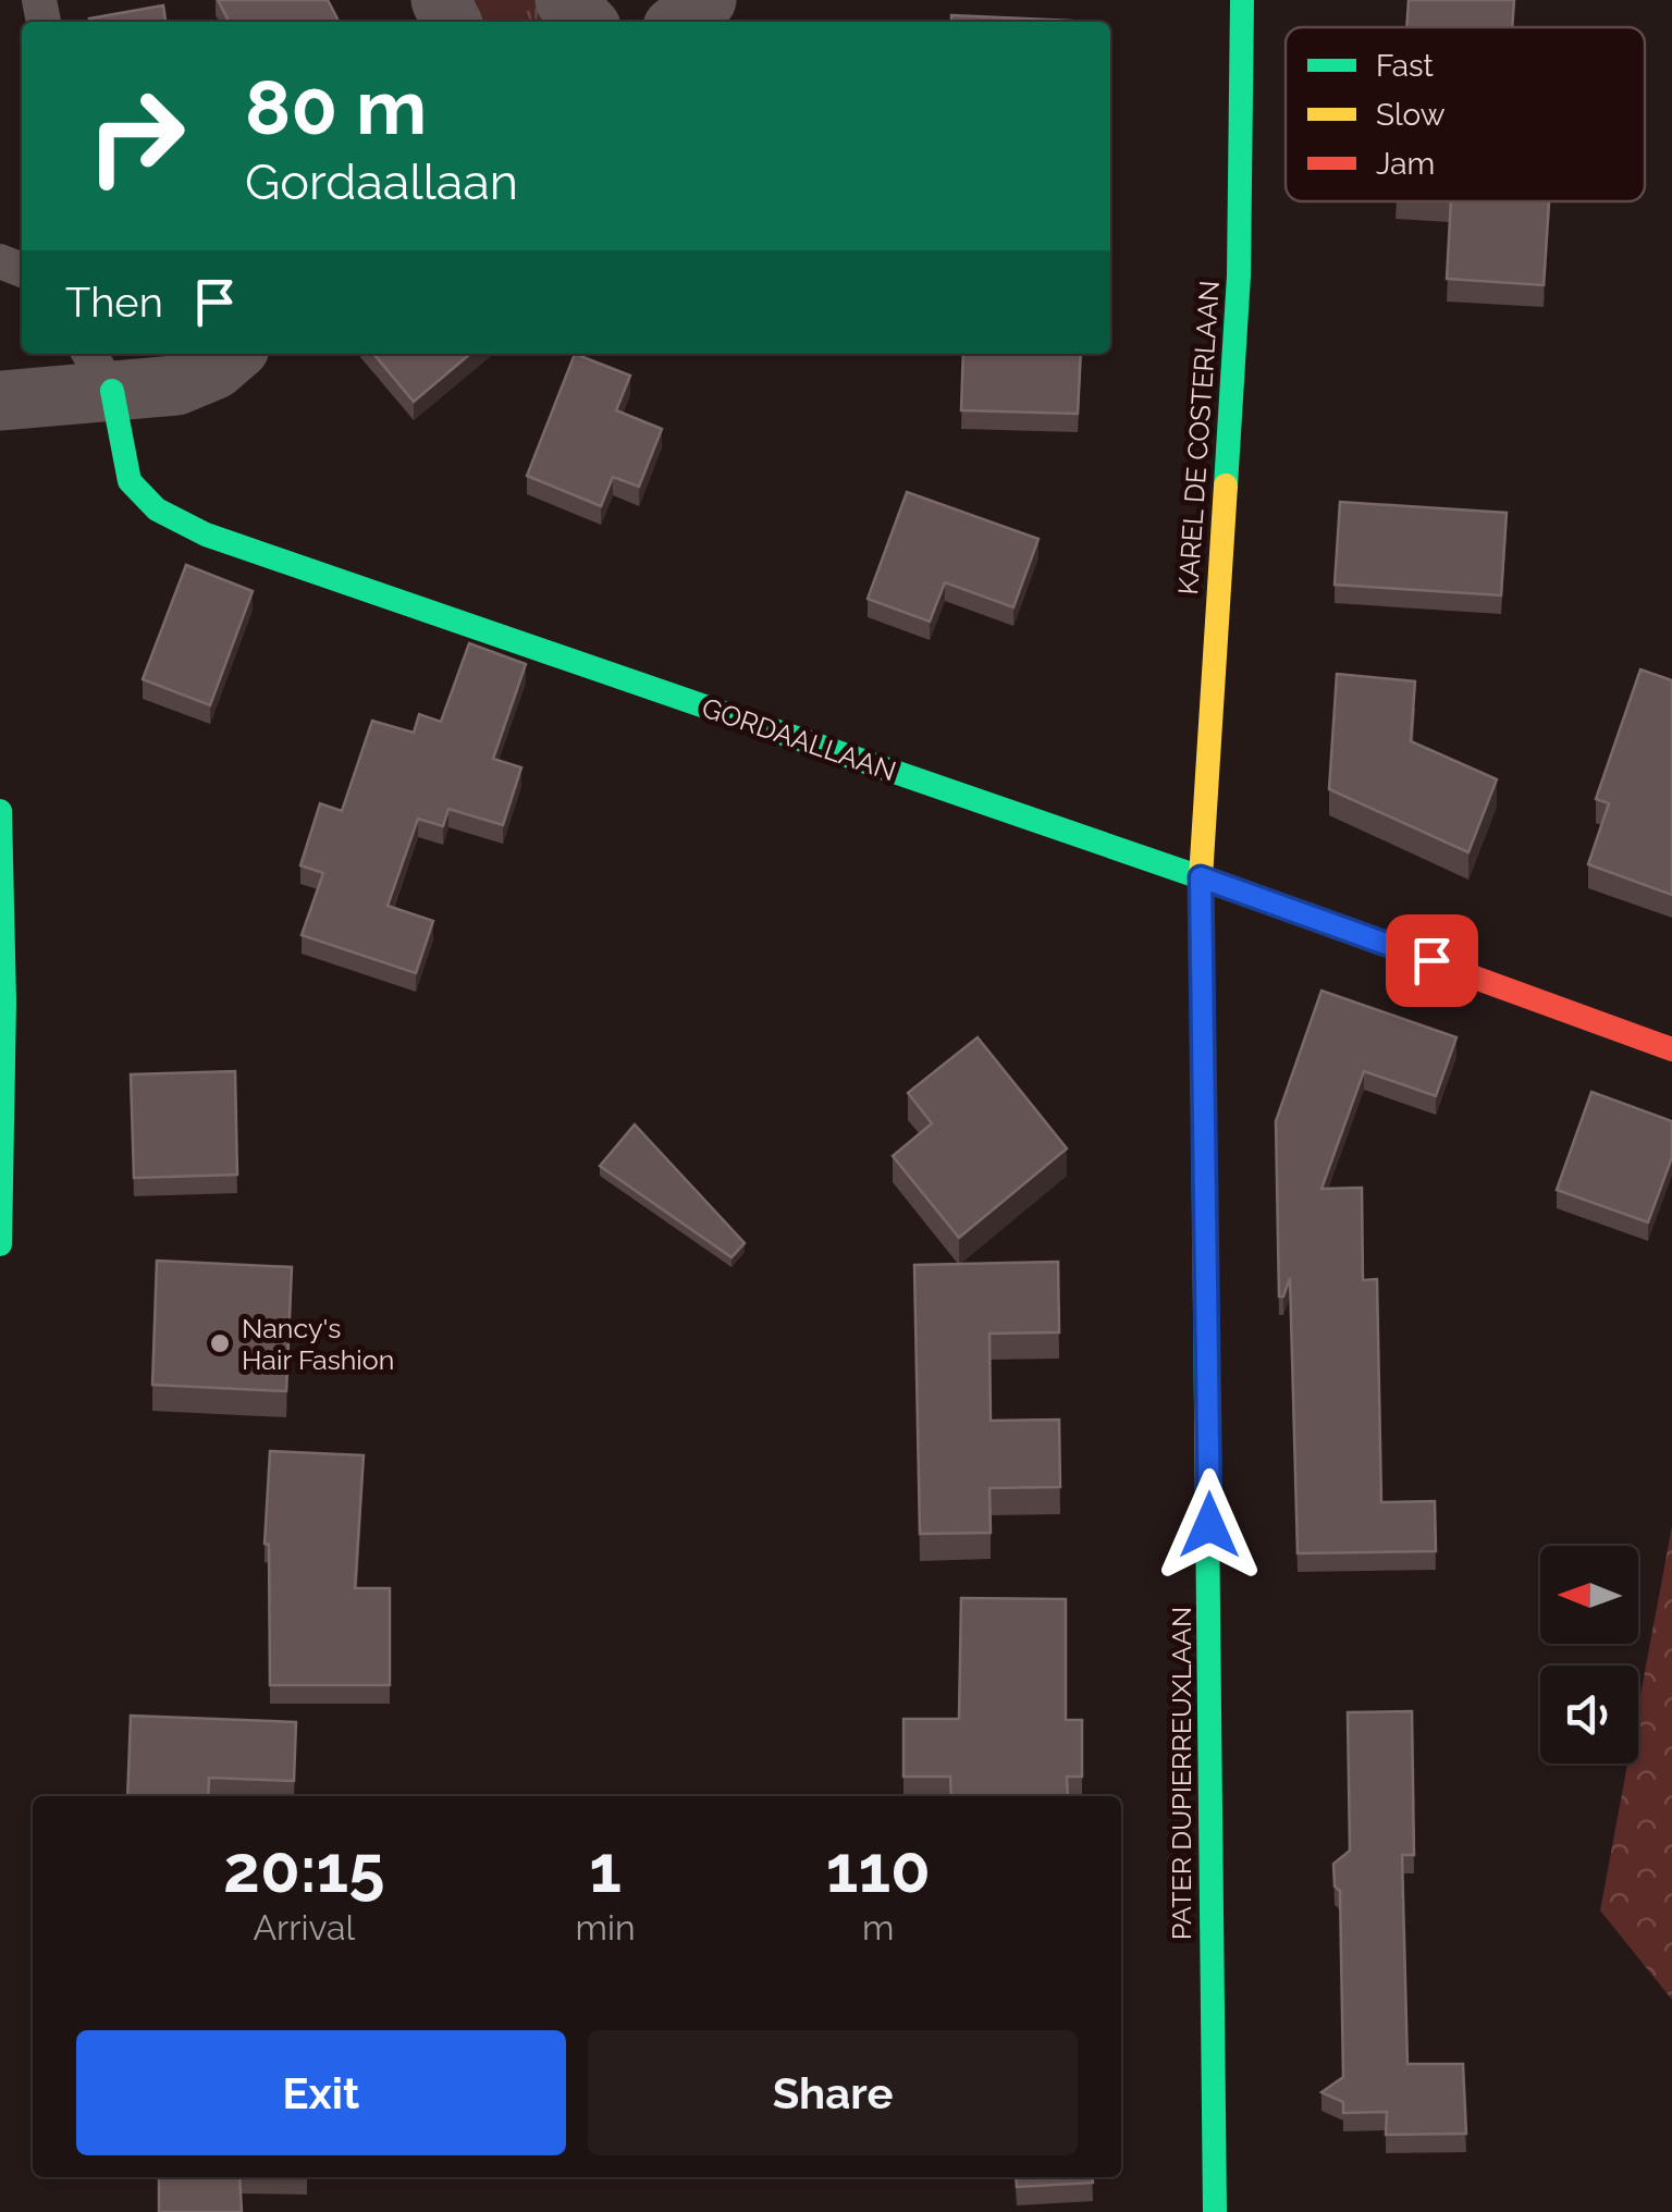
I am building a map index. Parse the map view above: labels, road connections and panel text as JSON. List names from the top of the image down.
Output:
{
  "streets": {
    "street": ["KAREL DE COSTERLAAN", "GORDAALLAAN", "PATER DUPIERREUXLAAN"]
  },
  "crossings": [
    ["KAREL DE COSTERLAAN", "GORDAALLAAN"],
    ["KAREL DE COSTERLAAN", "PATER DUPIERREUXLAAN"],
    ["GORDAALLAAN", "PATER DUPIERREUXLAAN"]
  ],
  "places": ["Nancy's Hair Fashion"],
  "legend": ["Fast", "Slow", "Jam"],
  "north": "left",
  "page": {
    "turn": ["80 m", "Gordaallaan"],
    "then": "Then",
    "eta": [
      "20:15",
      "Arrival",
      "1",
      "min",
      "110",
      "m"
    ],
    "buttons": ["Exit", "Share"]
  }
}
